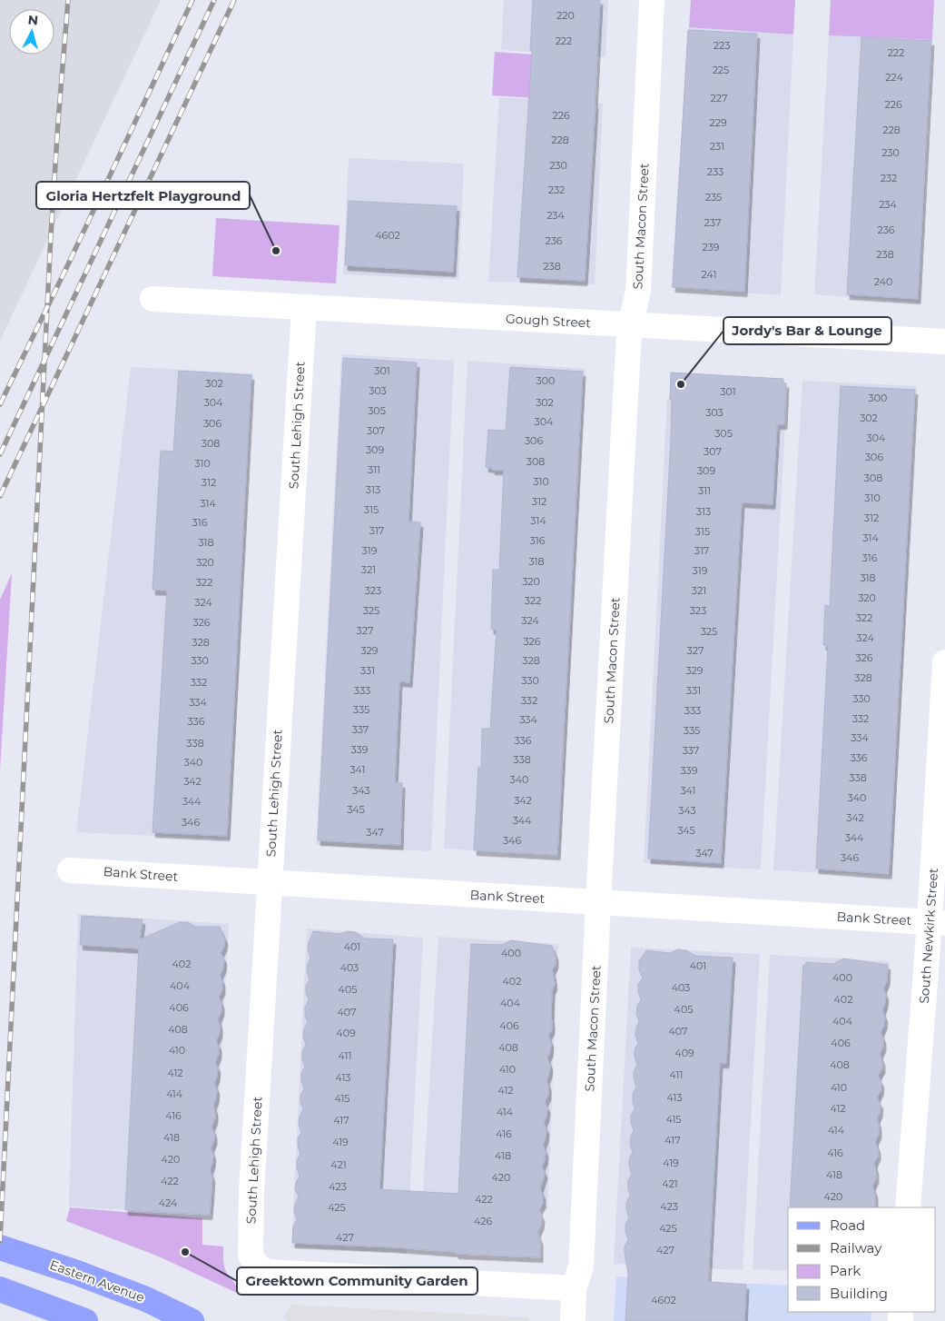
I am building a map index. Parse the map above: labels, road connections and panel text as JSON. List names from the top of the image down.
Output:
{
  "streets": {
    "main road": ["Eastern Avenue"],
    "street": [
      "South Macon Street",
      "Gough Street",
      "South Lehigh Street",
      "Bank Street",
      "South Newkirk Street"
    ]
  },
  "crossings": [
    ["South Macon Street", "Gough Street"],
    ["South Macon Street", "South Lehigh Street"],
    ["South Macon Street", "Bank Street"],
    ["Gough Street", "South Lehigh Street"],
    ["South Lehigh Street", "Bank Street"],
    ["Bank Street", "South Newkirk Street"]
  ],
  "places": ["Gloria Hertzfelt Playground", "Jordy's Bar & Lounge", "Greektown Community Garden"],
  "house_numbers": [
    "220",
    "222",
    "223",
    "222",
    "225",
    "224",
    "227",
    "226",
    "226",
    "229",
    "228",
    "228",
    "231",
    "230",
    "230",
    "233",
    "232",
    "232",
    "235",
    "234",
    "234",
    "237",
    "236",
    "4602",
    "236",
    "239",
    "238",
    "238",
    "241",
    "240",
    "301",
    "300",
    "302",
    "303",
    "301",
    "300",
    "304",
    "302",
    "305",
    "303",
    "302",
    "304",
    "306",
    "307",
    "305",
    "304",
    "306",
    "308",
    "309",
    "307",
    "306",
    "308",
    "310",
    "311",
    "309",
    "308",
    "310",
    "312",
    "313",
    "311",
    "310",
    "312",
    "314",
    "315",
    "313",
    "312",
    "314",
    "316",
    "317",
    "315",
    "314",
    "316",
    "318",
    "319",
    "317",
    "316",
    "318",
    "320",
    "321",
    "319",
    "318",
    "320",
    "322",
    "323",
    "321",
    "320",
    "322",
    "324",
    "325",
    "323",
    "322",
    "324",
    "326",
    "327",
    "325",
    "324",
    "326",
    "328",
    "329",
    "327",
    "326",
    "330",
    "328",
    "331",
    "329",
    "328",
    "330",
    "332",
    "333",
    "331",
    "330",
    "332",
    "334",
    "335",
    "333",
    "332",
    "334",
    "336",
    "337",
    "335",
    "334",
    "336",
    "338",
    "339",
    "337",
    "336",
    "338",
    "340",
    "341",
    "339",
    "338",
    "340",
    "342",
    "343",
    "341",
    "340",
    "342",
    "344",
    "345",
    "343",
    "342",
    "344",
    "346",
    "345",
    "347",
    "344",
    "346",
    "347",
    "346",
    "401",
    "400",
    "402",
    "401",
    "403",
    "400",
    "402",
    "404",
    "403",
    "405",
    "402",
    "404",
    "406",
    "405",
    "407",
    "404",
    "406",
    "408",
    "407",
    "409",
    "406",
    "408",
    "410",
    "409",
    "411",
    "408",
    "410",
    "412",
    "411",
    "413",
    "410",
    "412",
    "414",
    "413",
    "415",
    "412",
    "414",
    "416",
    "415",
    "417",
    "414",
    "416",
    "418",
    "417",
    "419",
    "416",
    "418",
    "420",
    "419",
    "421",
    "418",
    "420",
    "422",
    "421",
    "423",
    "420",
    "422",
    "424",
    "423",
    "425",
    "426",
    "425",
    "427",
    "427",
    "4602"
  ],
  "legend": [
    "Road",
    "Railway",
    "Park",
    "Building"
  ],
  "north": "top"
}
